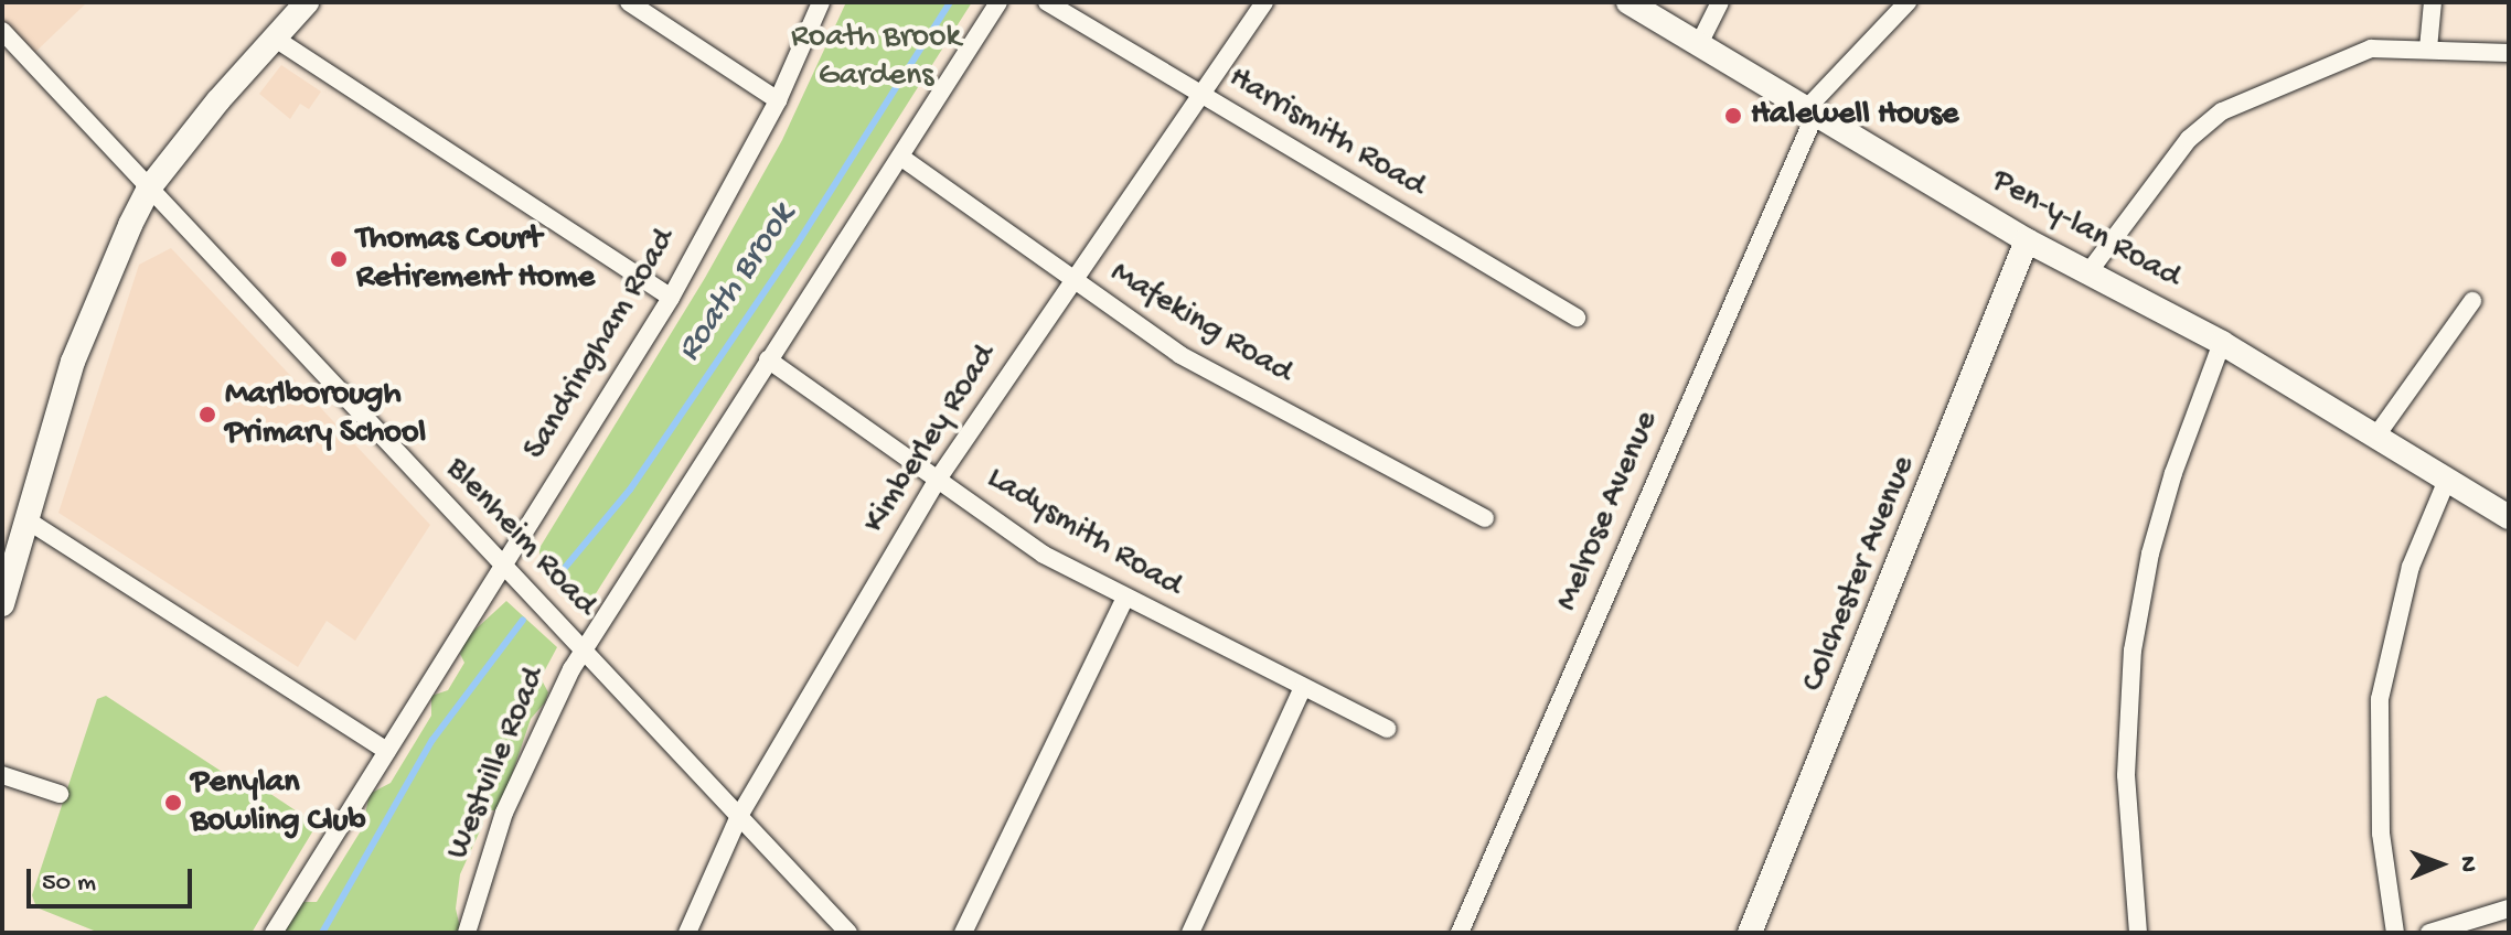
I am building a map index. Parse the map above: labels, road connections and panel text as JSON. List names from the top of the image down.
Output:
{
  "streets": {
    "street": [
      "Harrismith Road",
      "Pen-y-lan Road",
      "Mafeking Road",
      "Sandringham Road",
      "Kimberley Road",
      "Melrose Avenue",
      "Ladysmith Road",
      "Blenheim Road",
      "Colchester Avenue",
      "Westville Road"
    ]
  },
  "crossings": [
    ["Harrismith Road", "Kimberley Road"],
    ["Pen-y-lan Road", "Melrose Avenue"],
    ["Pen-y-lan Road", "Colchester Avenue"],
    ["Mafeking Road", "Kimberley Road"],
    ["Mafeking Road", "Westville Road"],
    ["Sandringham Road", "Blenheim Road"],
    ["Kimberley Road", "Ladysmith Road"],
    ["Kimberley Road", "Blenheim Road"],
    ["Ladysmith Road", "Westville Road"],
    ["Blenheim Road", "Westville Road"]
  ],
  "water": ["Roath Brook"],
  "parks": ["Roath Brook Gardens"],
  "places": [
    "Halewell House",
    "Thomas Court Retirement Home",
    "Marlborough Primary School",
    "Penylan Bowling Club"
  ],
  "scale_bar": "50 m",
  "north": "right"
}
